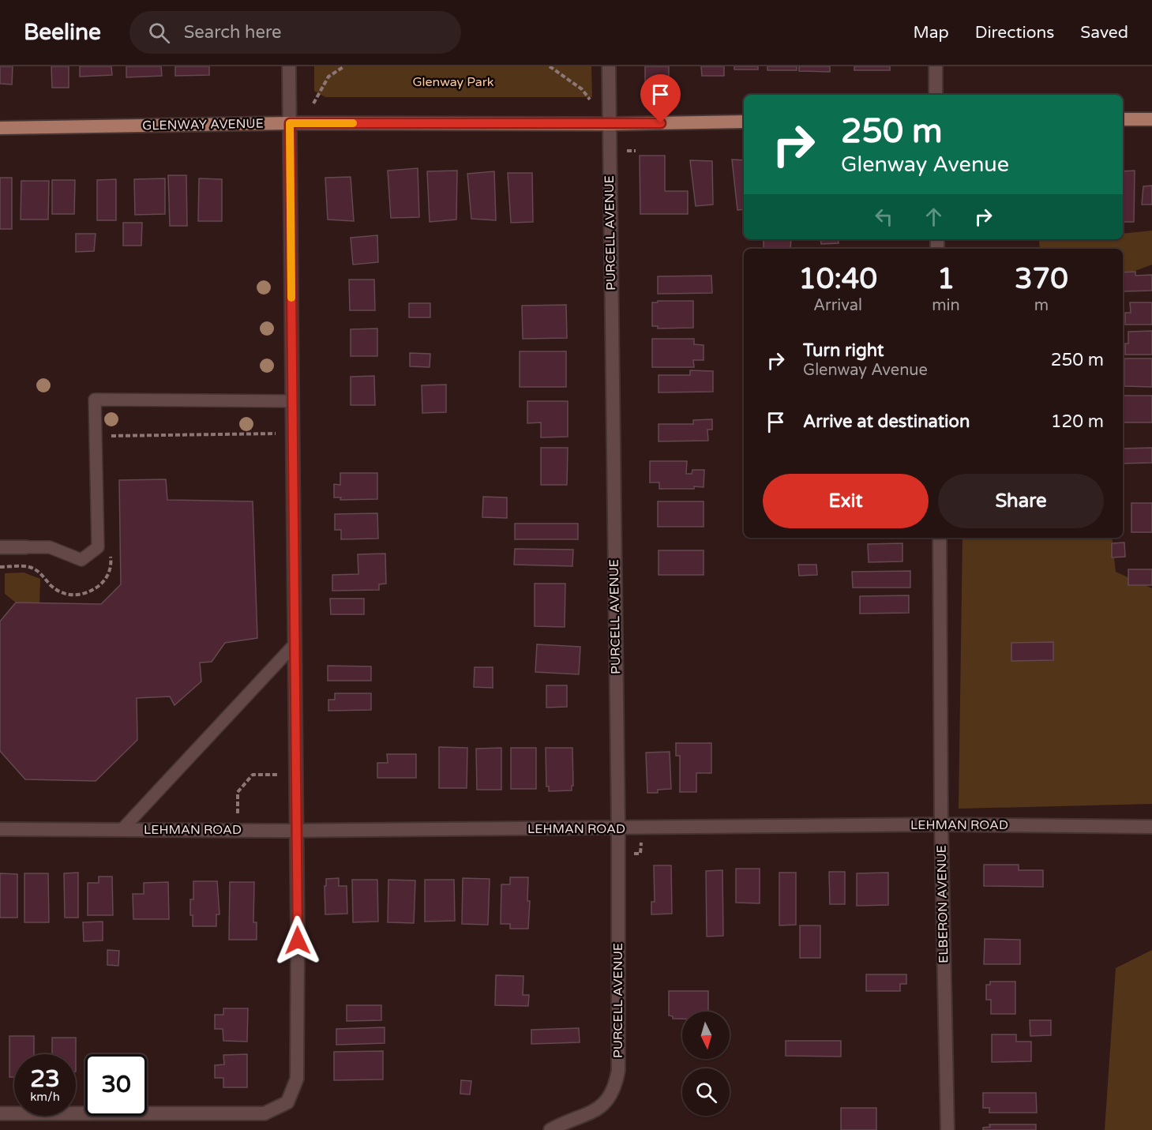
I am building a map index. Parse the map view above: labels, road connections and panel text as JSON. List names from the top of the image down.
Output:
{
  "streets": {
    "main road": ["GLENWAY AVENUE"],
    "street": ["PURCELL AVENUE", "LEHMAN ROAD", "ELBERON AVENUE"]
  },
  "crossings": [
    ["GLENWAY AVENUE", "PURCELL AVENUE"],
    ["PURCELL AVENUE", "LEHMAN ROAD"],
    ["LEHMAN ROAD", "ELBERON AVENUE"]
  ],
  "parks": ["Glenway Park"],
  "north": "bottom",
  "page": {
    "header": "Beeline",
    "search": "Search here",
    "nav": ["Map", "Directions", "Saved"],
    "turn": ["250 m", "Glenway Avenue"],
    "eta": [
      "10:40",
      "Arrival",
      "1",
      "min",
      "370",
      "m"
    ],
    "list": [
      {
        "name": "Turn right",
        "note": "Glenway Avenue",
        "value": "250 m"
      },
      {
        "name": "Arrive at destination",
        "value": "120 m"
      }
    ],
    "buttons": ["Exit", "Share"],
    "speed": "23 km/h",
    "limit": "30"
  }
}
